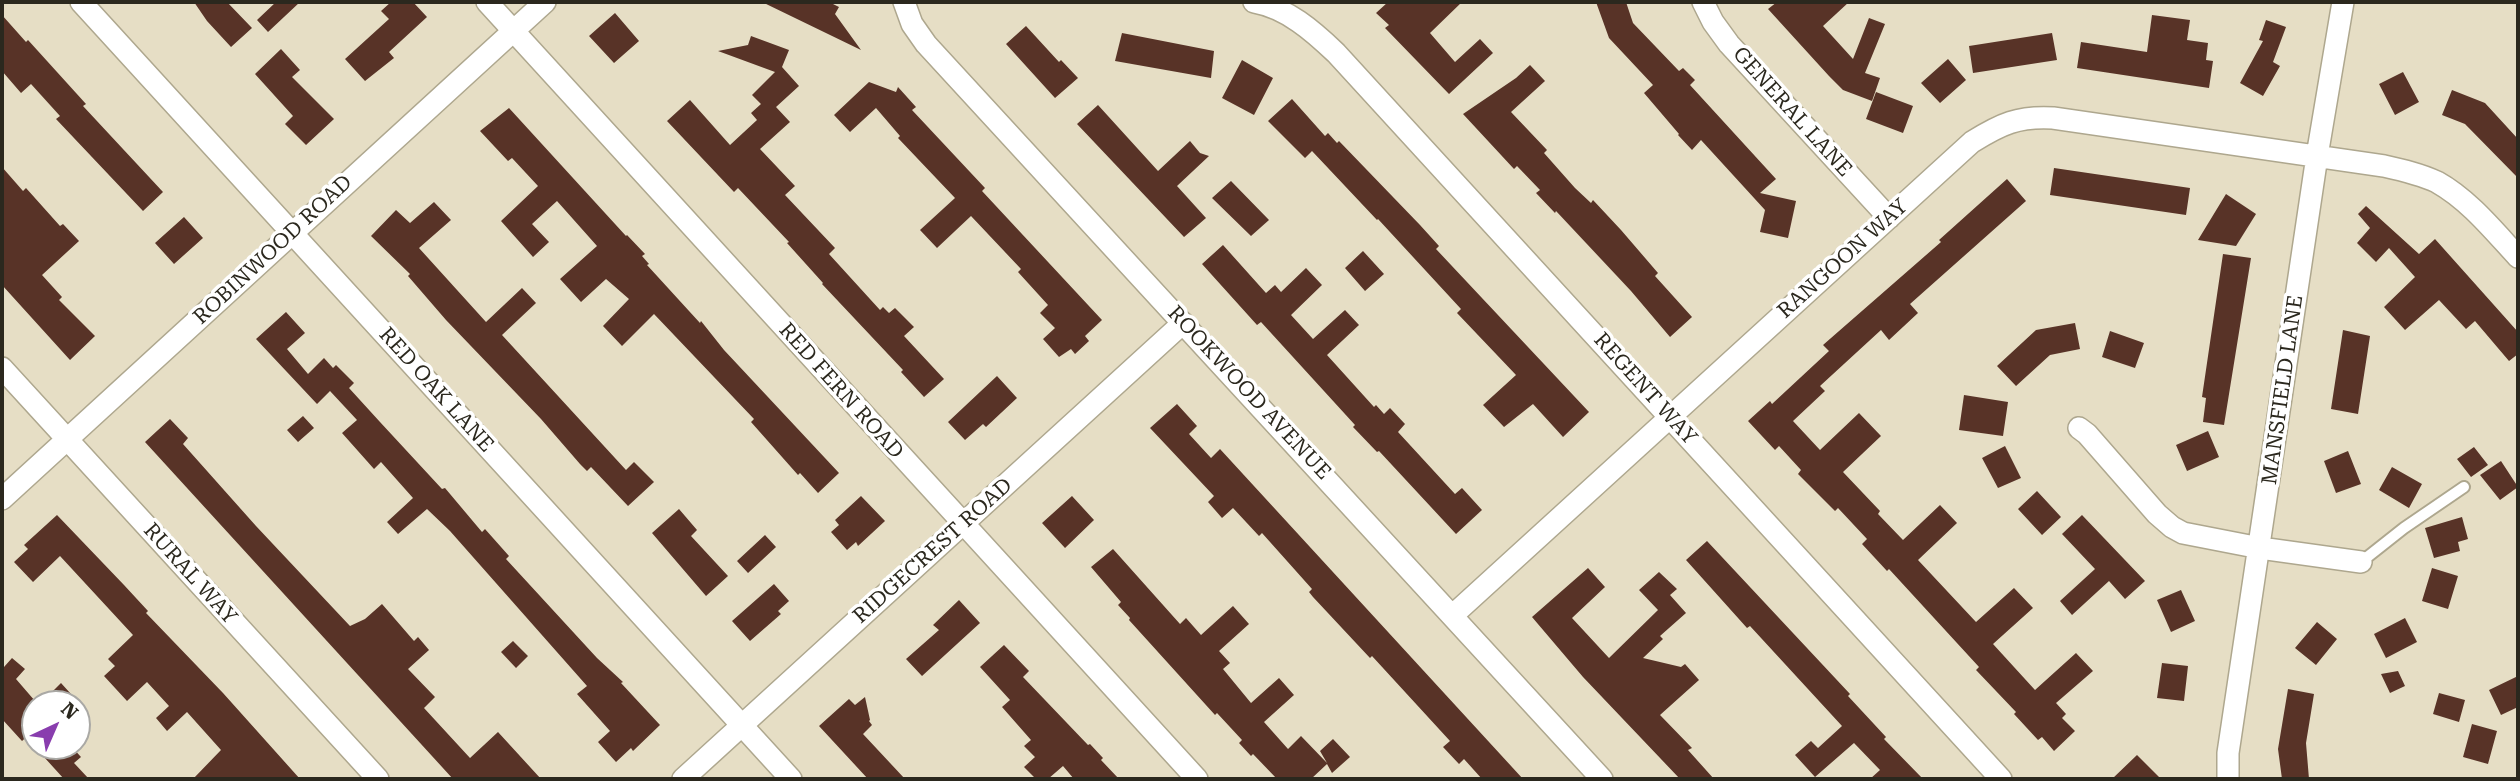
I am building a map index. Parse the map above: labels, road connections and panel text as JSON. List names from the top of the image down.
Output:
{
  "streets": {
    "street": [
      "GENERAL LANE",
      "ROBINWOOD ROAD",
      "RANGOON WAY",
      "REGENT WAY",
      "RED OAK LANE",
      "MANSFIELD LANE",
      "RED FERN ROAD",
      "ROOKWOOD AVENUE",
      "RIDGECREST ROAD",
      "RURAL WAY"
    ]
  },
  "crossings": [
    ["GENERAL LANE", "RANGOON WAY"],
    ["ROBINWOOD ROAD", "RED OAK LANE"],
    ["ROBINWOOD ROAD", "RED FERN ROAD"],
    ["ROBINWOOD ROAD", "RURAL WAY"],
    ["RANGOON WAY", "REGENT WAY"],
    ["RANGOON WAY", "MANSFIELD LANE"],
    ["RANGOON WAY", "ROOKWOOD AVENUE"],
    ["RED OAK LANE", "RIDGECREST ROAD"],
    ["RED FERN ROAD", "RIDGECREST ROAD"],
    ["ROOKWOOD AVENUE", "RIDGECREST ROAD"]
  ],
  "north": "top right"
}
